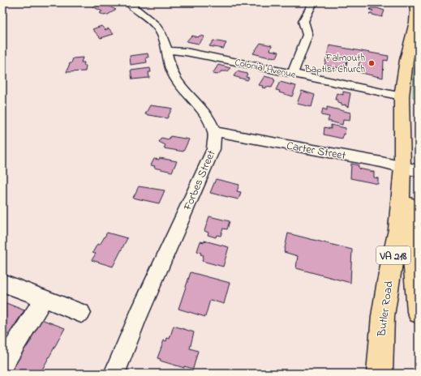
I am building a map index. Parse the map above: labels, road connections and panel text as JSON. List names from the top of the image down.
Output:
{
  "streets": {
    "main road": ["VA 218", "Butler Road"],
    "street": ["Colonial Avenue", "Carter Street", "Forbes Street"]
  },
  "crossings": [
    ["Colonial Avenue", "Butler Road"],
    ["Carter Street", "Forbes Street"],
    ["Carter Street", "Butler Road"]
  ],
  "places": ["Falmouth Baptist Church"]
}
